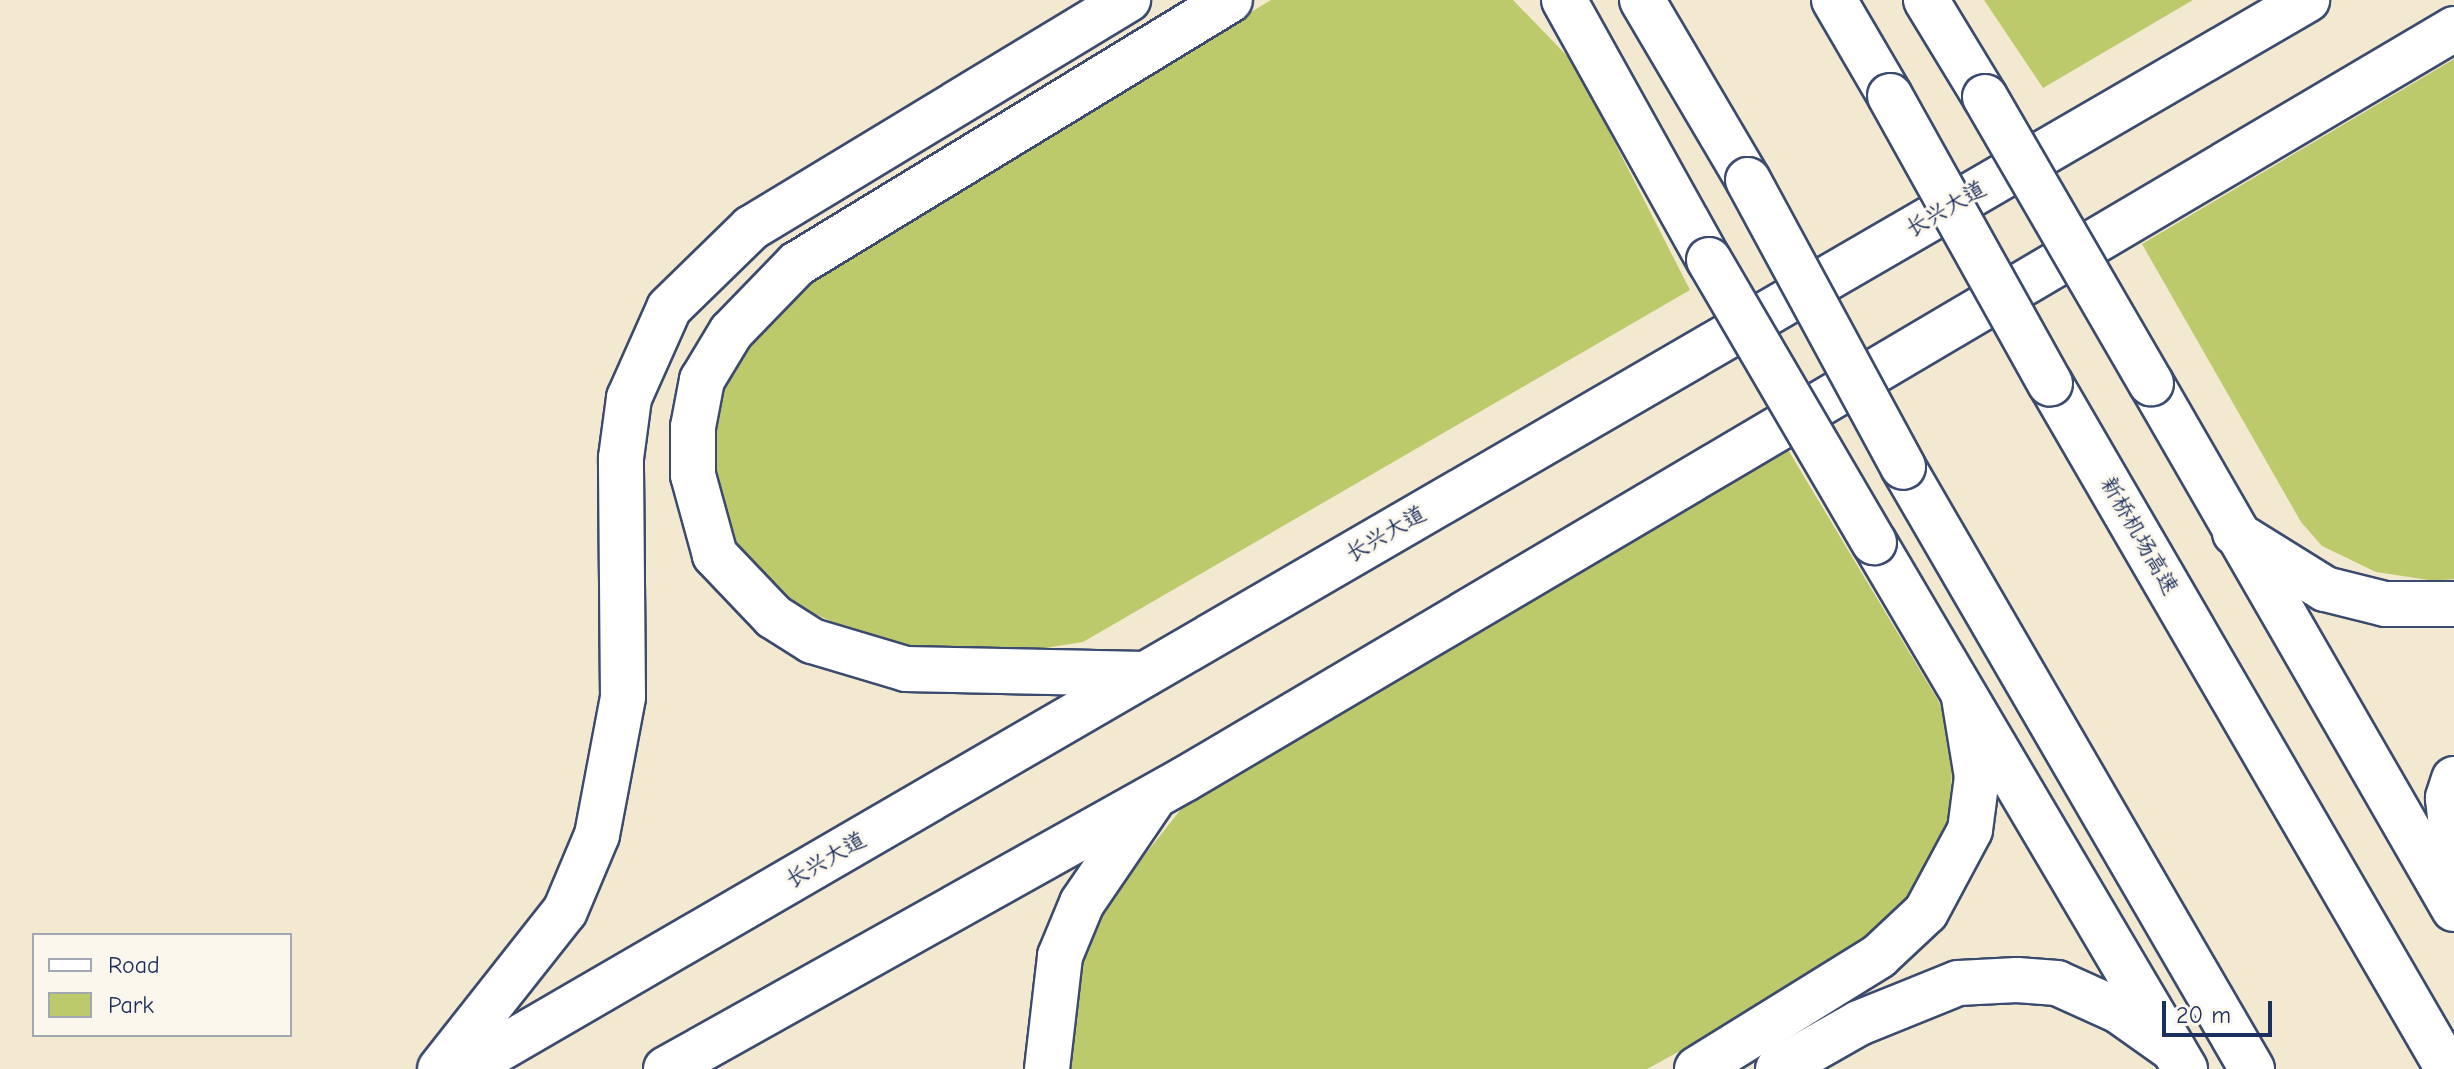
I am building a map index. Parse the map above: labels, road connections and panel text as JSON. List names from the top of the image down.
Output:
{
  "streets": {
    "main road": ["长兴大道", "新桥机场高速"]
  },
  "legend": ["Road", "Park"],
  "scale_bar": "20 m"
}
